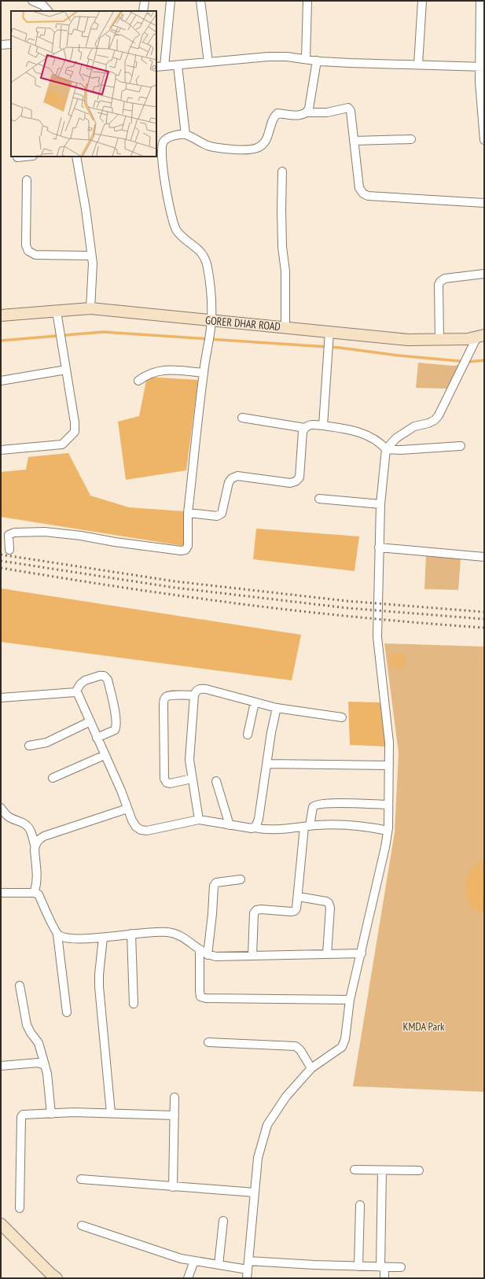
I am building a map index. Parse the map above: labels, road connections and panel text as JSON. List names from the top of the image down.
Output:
{
  "streets": {
    "street": ["GORER DHAR ROAD"]
  },
  "parks": ["KMDA Park"]
}
